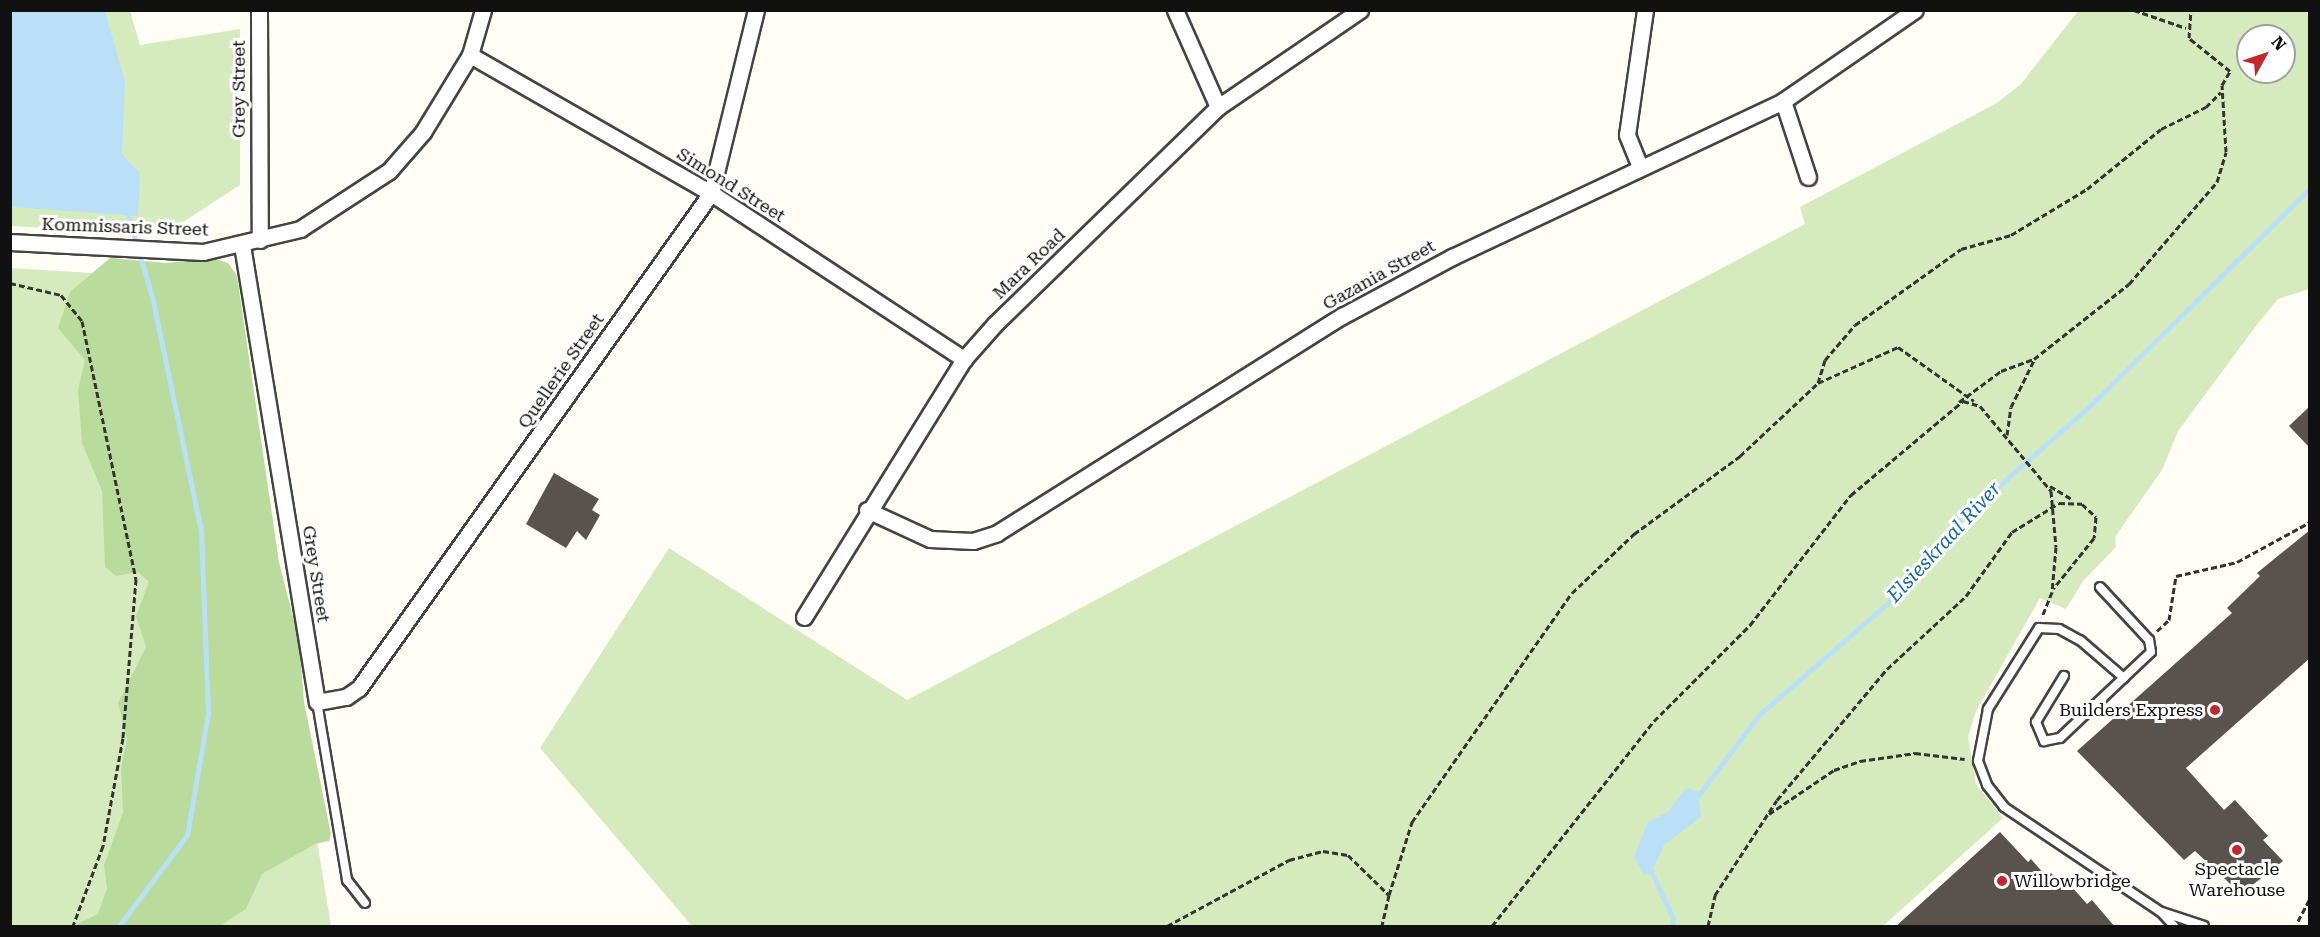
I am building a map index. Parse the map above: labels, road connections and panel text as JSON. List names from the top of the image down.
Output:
{
  "streets": {
    "street": [
      "Grey Street",
      "Simond Street",
      "Kommissaris Street",
      "Mara Road",
      "Gazania Street",
      "Quellerie Street"
    ]
  },
  "crossings": [
    ["Grey Street", "Kommissaris Street"],
    ["Grey Street", "Quellerie Street"],
    ["Simond Street", "Kommissaris Street"],
    ["Simond Street", "Mara Road"],
    ["Simond Street", "Quellerie Street"],
    ["Mara Road", "Gazania Street"]
  ],
  "water": ["Elsieskraal River"],
  "places": ["Builders Express", "Spectacle Warehouse", "Willowbridge"],
  "north": "top right"
}
